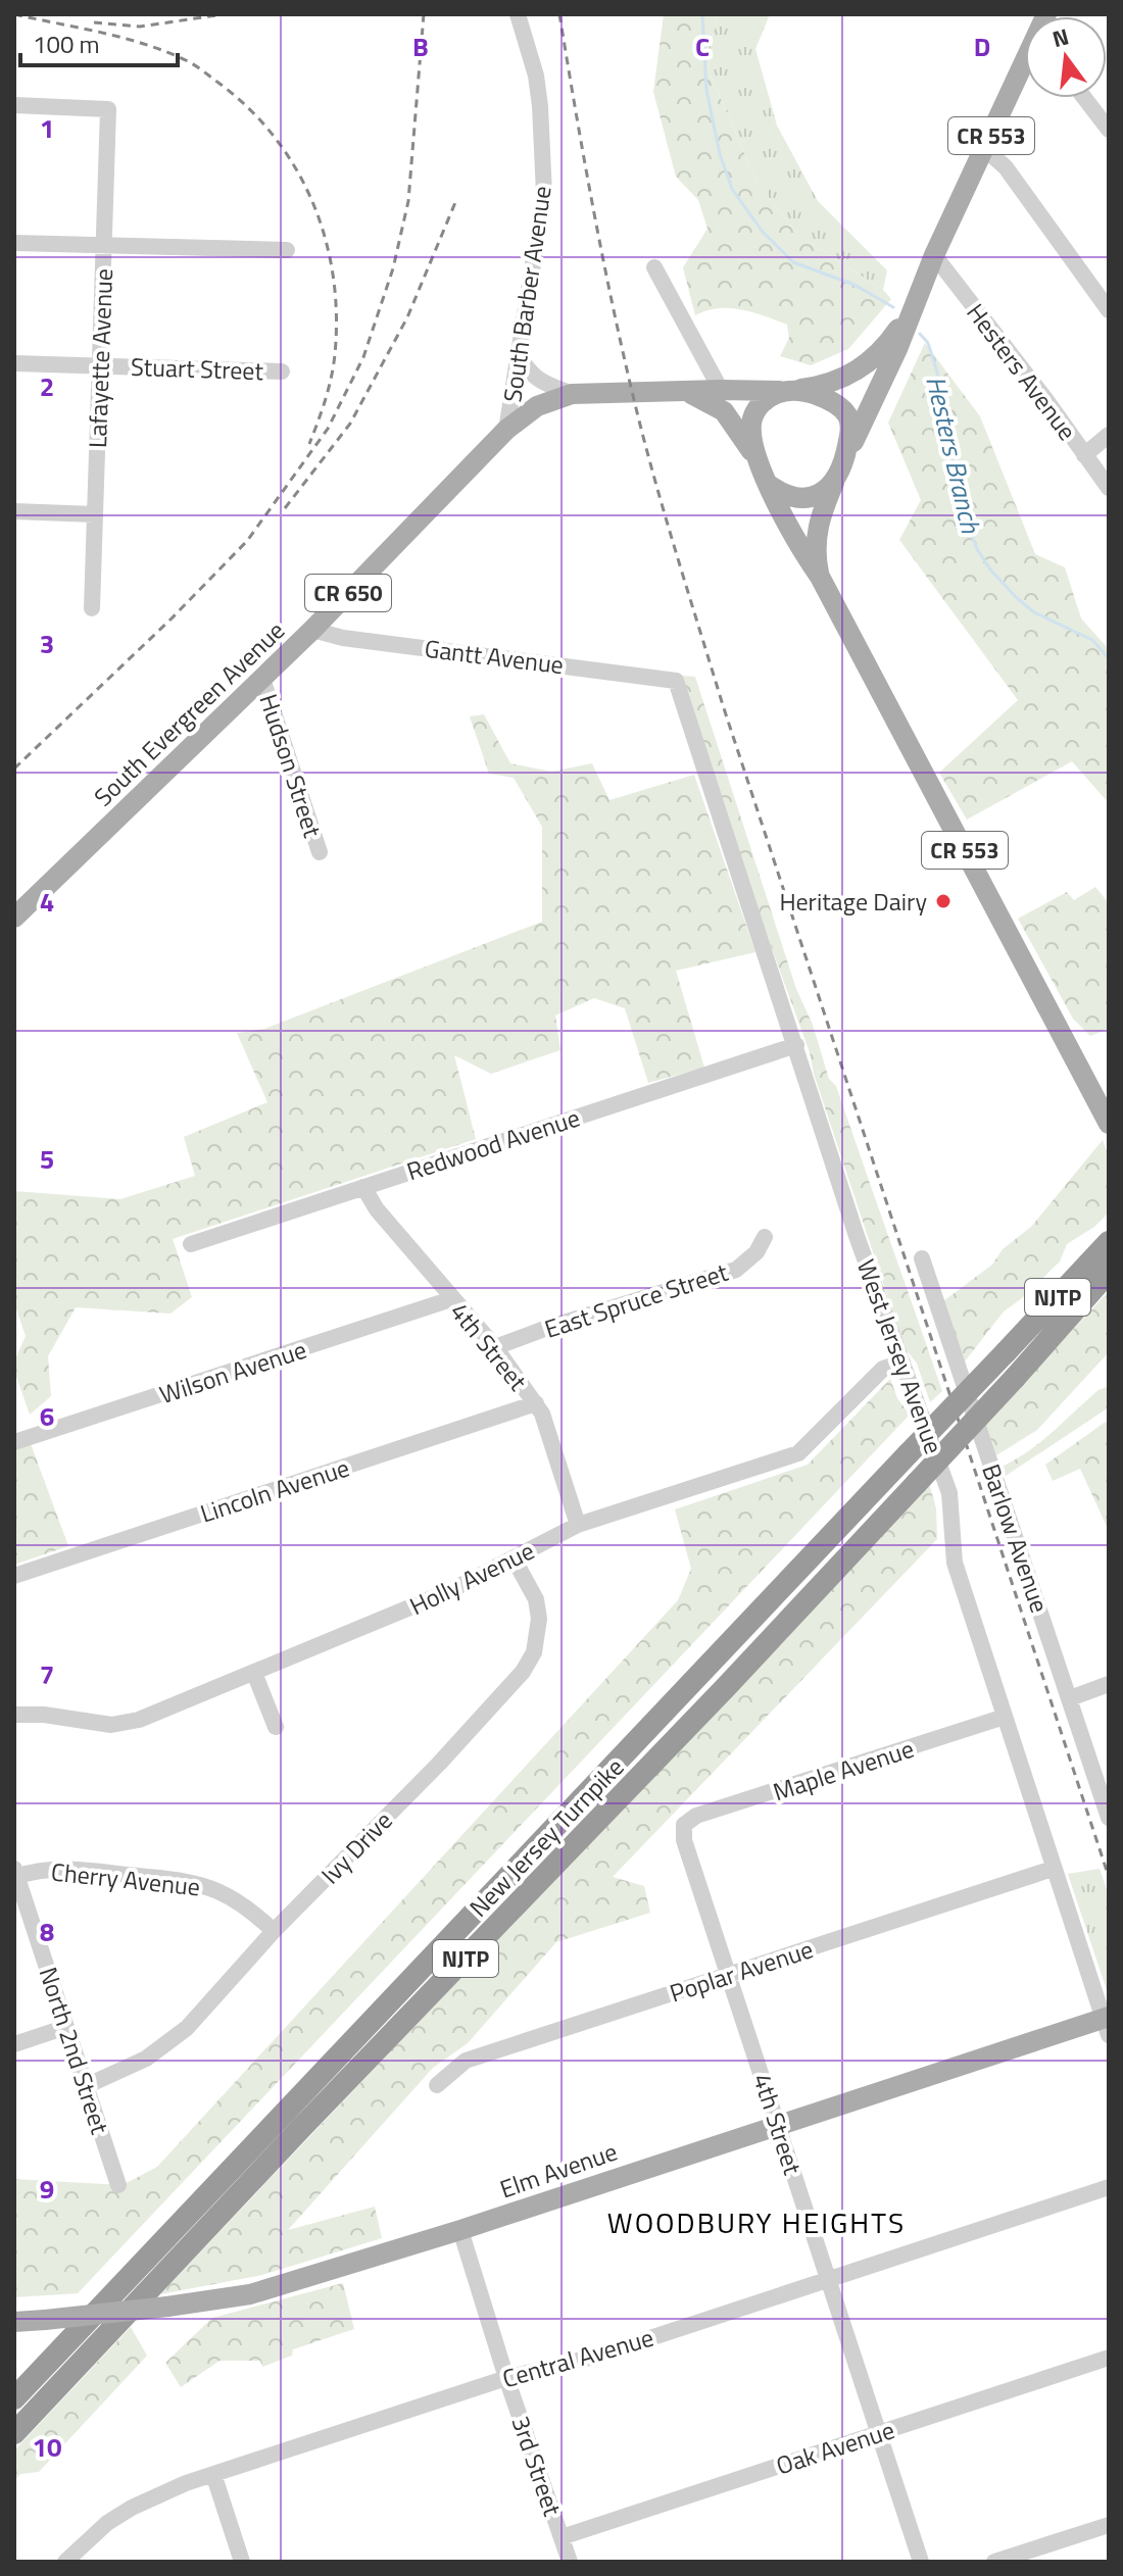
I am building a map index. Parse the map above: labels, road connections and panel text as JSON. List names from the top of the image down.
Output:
{
  "streets": {
    "highway": ["NJTP", "New Jersey Turnpike"],
    "main road": [
      "CR 553",
      "CR 650",
      "South Evergreen Avenue",
      "Elm Avenue"
    ],
    "street": [
      "South Barber Avenue",
      "Lafayette Avenue",
      "Stuart Street",
      "Hesters Avenue",
      "Gantt Avenue",
      "Hudson Street",
      "Redwood Avenue",
      "East Spruce Street",
      "4th Street",
      "West Jersey Avenue",
      "Wilson Avenue",
      "Lincoln Avenue",
      "Barlow Avenue",
      "Holly Avenue",
      "Maple Avenue",
      "Ivy Drive",
      "Cherry Avenue",
      "Poplar Avenue",
      "North 2nd Street",
      "Central Avenue",
      "Oak Avenue",
      "3rd Street"
    ]
  },
  "crossings": [
    ["CR 553", "South Evergreen Avenue"],
    ["South Barber Avenue", "South Evergreen Avenue"],
    ["Lafayette Avenue", "Stuart Street"],
    ["Hesters Avenue", "South Evergreen Avenue"],
    ["Gantt Avenue", "South Evergreen Avenue"],
    ["Gantt Avenue", "West Jersey Avenue"],
    ["South Evergreen Avenue", "Hudson Street"],
    ["Redwood Avenue", "4th Street"],
    ["Redwood Avenue", "West Jersey Avenue"],
    ["East Spruce Street", "4th Street"],
    ["4th Street", "Wilson Avenue"],
    ["4th Street", "Lincoln Avenue"],
    ["4th Street", "Holly Avenue"],
    ["4th Street", "Maple Avenue"],
    ["4th Street", "Poplar Avenue"],
    ["4th Street", "Elm Avenue"],
    ["4th Street", "Central Avenue"],
    ["4th Street", "Oak Avenue"],
    ["West Jersey Avenue", "Holly Avenue"],
    ["West Jersey Avenue", "Maple Avenue"],
    ["West Jersey Avenue", "Poplar Avenue"],
    ["West Jersey Avenue", "Elm Avenue"],
    ["Holly Avenue", "Ivy Drive"],
    ["Ivy Drive", "Cherry Avenue"],
    ["Ivy Drive", "North 2nd Street"],
    ["Cherry Avenue", "North 2nd Street"],
    ["Elm Avenue", "3rd Street"],
    ["Central Avenue", "3rd Street"],
    ["Oak Avenue", "3rd Street"]
  ],
  "districts": ["WOODBURY HEIGHTS"],
  "water": ["Hesters Branch"],
  "places": ["Heritage Dairy"],
  "scale_bar": "100 m",
  "north": "top",
  "grid": {
    "columns": ["B", "C", "D"],
    "rows": [
      "1",
      "2",
      "3",
      "4",
      "5",
      "6",
      "7",
      "8",
      "9",
      "10"
    ]
  }
}
